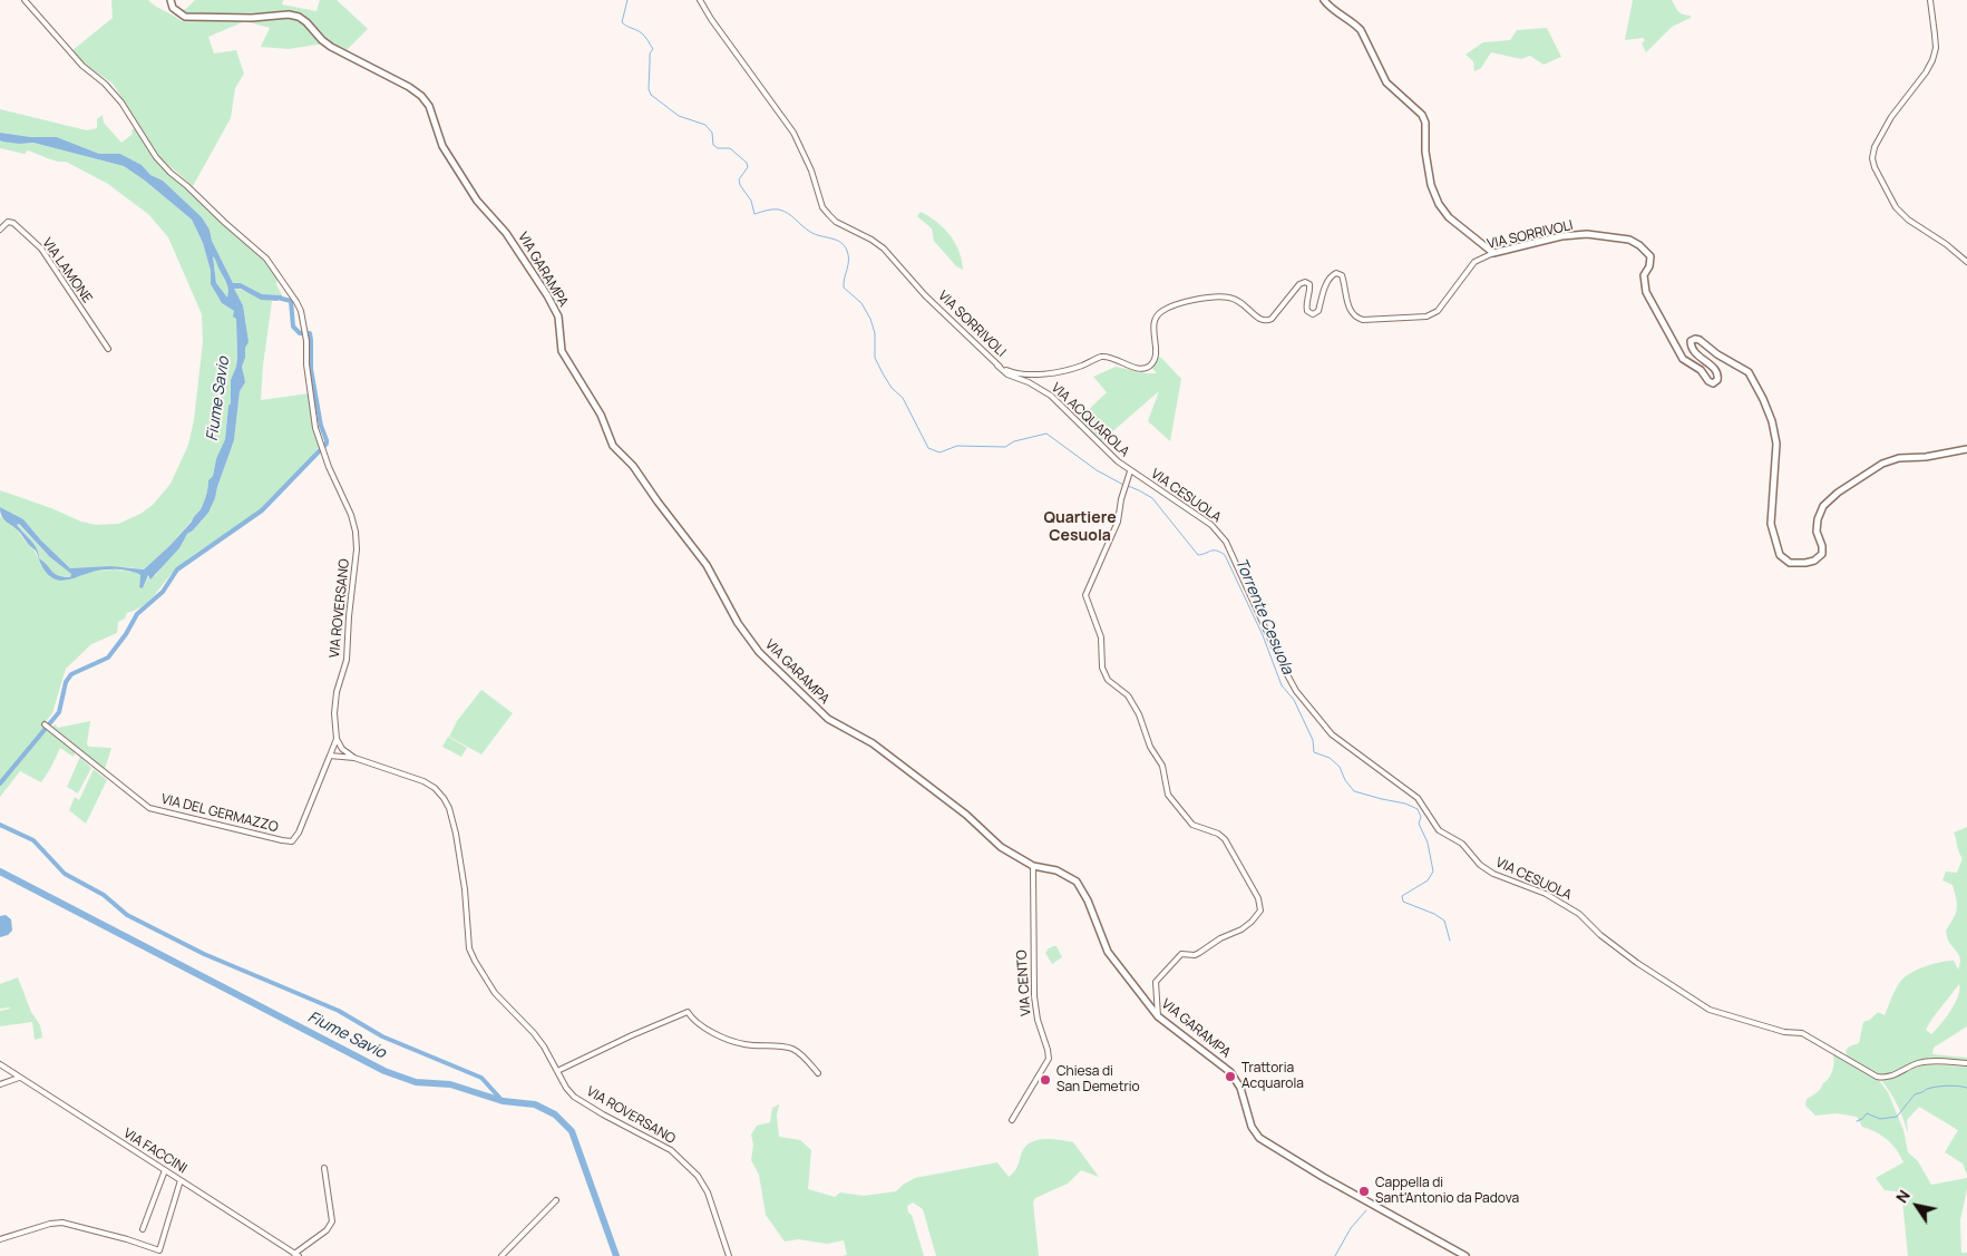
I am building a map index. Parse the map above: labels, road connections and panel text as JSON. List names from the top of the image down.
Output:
{
  "streets": {
    "street": [
      "VIA SORRIVOLI",
      "VIA GARAMPA",
      "VIA LAMONE",
      "VIA ACQUAROLA",
      "VIA CESUOLA",
      "VIA ROVERSANO",
      "VIA DEL GERMAZZO",
      "VIA CENTO",
      "VIA FACCINI"
    ]
  },
  "crossings": [
    ["VIA SORRIVOLI", "VIA ACQUAROLA"],
    ["VIA GARAMPA", "VIA ACQUAROLA"],
    ["VIA GARAMPA", "VIA CENTO"],
    ["VIA ACQUAROLA", "VIA CESUOLA"],
    ["VIA ROVERSANO", "VIA DEL GERMAZZO"]
  ],
  "districts": ["Quartiere Cesuola"],
  "water": ["Fiume Savio", "Torrente Cesuola"],
  "places": ["Trattoria Acquarola", "Chiesa di San Demetrio", "Cappella di Sant'Antonio da Padova"],
  "north": "top left"
}
